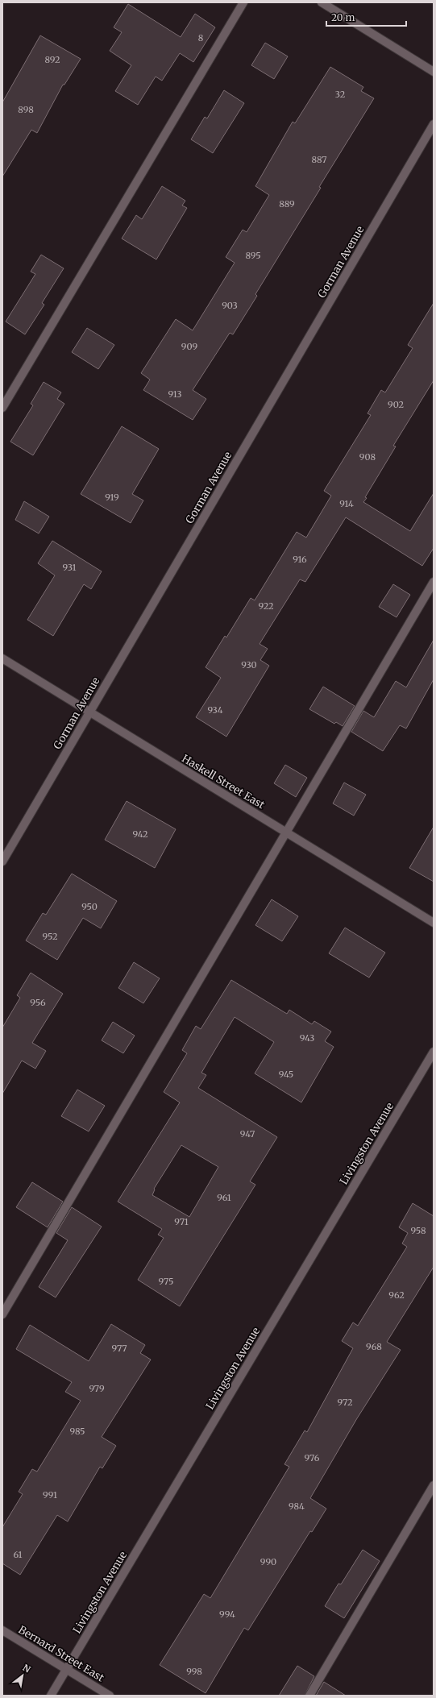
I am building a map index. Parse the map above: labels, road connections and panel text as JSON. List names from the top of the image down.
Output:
{
  "streets": {
    "street": [
      "Gorman Avenue",
      "Haskell Street East",
      "Livingston Avenue",
      "Bernard Street East"
    ]
  },
  "crossings": [
    ["Gorman Avenue", "Haskell Street East"],
    ["Livingston Avenue", "Bernard Street East"]
  ],
  "house_numbers": [
    "8",
    "892",
    "32",
    "898",
    "887",
    "889",
    "895",
    "903",
    "909",
    "913",
    "902",
    "908",
    "919",
    "914",
    "916",
    "931",
    "922",
    "930",
    "934",
    "942",
    "950",
    "952",
    "956",
    "943",
    "945",
    "947",
    "961",
    "971",
    "958",
    "975",
    "962",
    "968",
    "977",
    "979",
    "972",
    "985",
    "976",
    "991",
    "984",
    "61",
    "990",
    "994",
    "998"
  ],
  "scale_bar": "20 m",
  "north": "top right"
}
